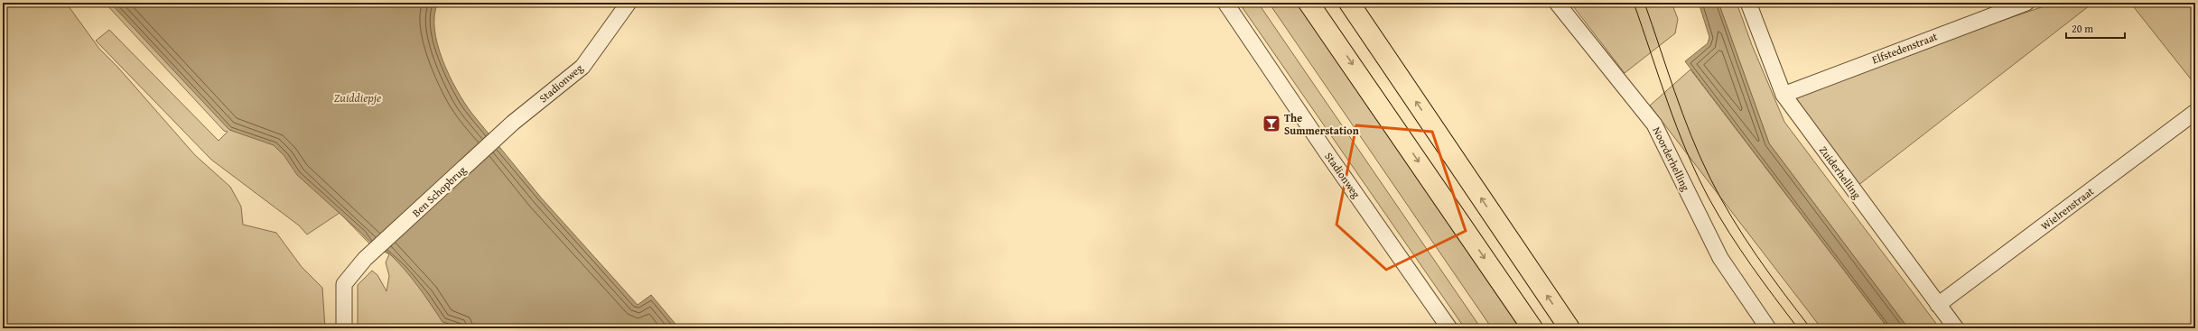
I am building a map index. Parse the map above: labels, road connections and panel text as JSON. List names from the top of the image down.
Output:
{
  "streets": {
    "street": [
      "Elfstedenstraat",
      "Stadionweg",
      "Noorderhelling",
      "Zuiderhelling",
      "Ben Schopbrug",
      "Wielrenstraat"
    ]
  },
  "crossings": [
    ["Elfstedenstraat", "Zuiderhelling"],
    ["Stadionweg", "Ben Schopbrug"],
    ["Zuiderhelling", "Wielrenstraat"]
  ],
  "water": ["Zuiddiepje"],
  "places": {
    "bar": ["The Summerstation"]
  },
  "scale_bar": "20 m"
}
